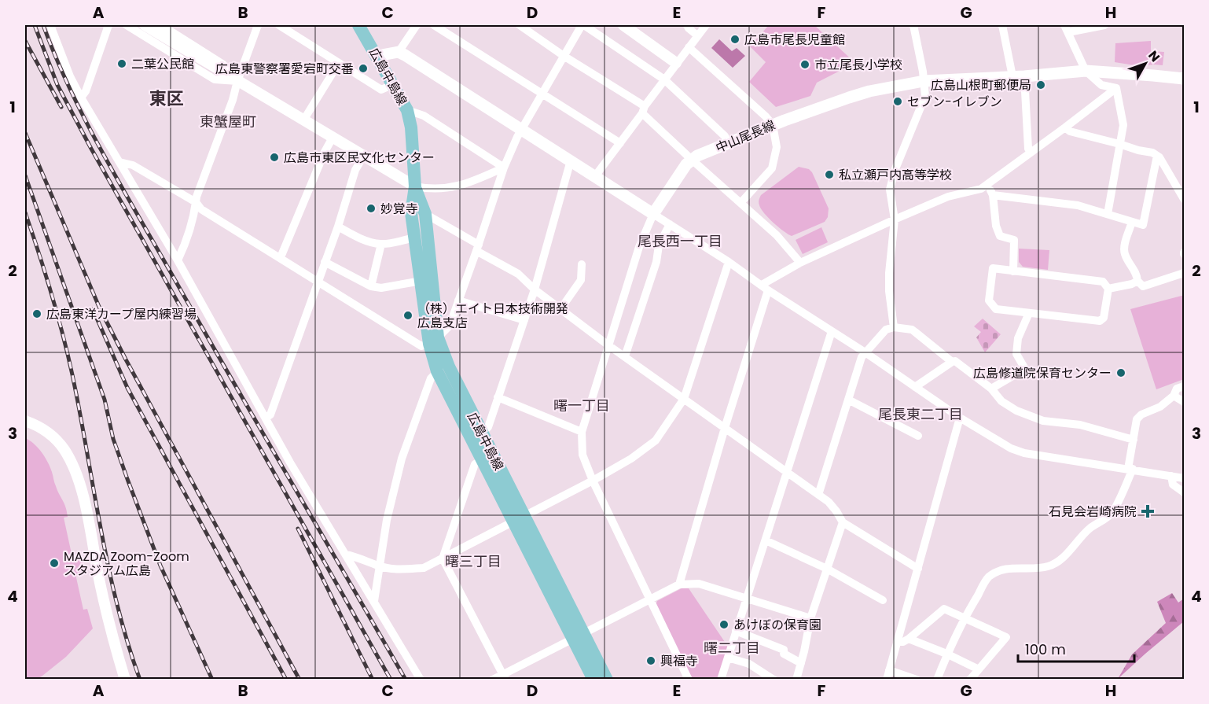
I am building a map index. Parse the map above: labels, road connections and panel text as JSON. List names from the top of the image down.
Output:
{
  "streets": {
    "main road": ["広島中島線", "中山尾長線"]
  },
  "districts": [
    "東区",
    "東蟹屋町",
    "尾長西一丁目",
    "曙一丁目",
    "尾長東二丁目",
    "曙三丁目",
    "曙二丁目"
  ],
  "places": {
    "other": [
      "広島市尾長児童館",
      "二葉公民館",
      "市立尾長小学校",
      "広島東警察署愛宕町交番",
      "広島山根町郵便局",
      "セブン-イレブン",
      "広島市東区民文化センター",
      "私立瀬戸内高等学校",
      "妙覚寺",
      "広島東洋カープ屋内練習場",
      "（株）エイト日本技術開発 広島支店",
      "広島修道院保育センター",
      "MAZDA Zoom-Zoom スタジアム広島",
      "あけぼの保育園",
      "興福寺"
    ],
    "health": ["石見会岩崎病院"]
  },
  "scale_bar": "100 m",
  "north": "top right",
  "grid": {
    "columns": [
      "A",
      "B",
      "C",
      "D",
      "E",
      "F",
      "G",
      "H"
    ],
    "rows": [
      "1",
      "2",
      "3",
      "4"
    ]
  }
}
